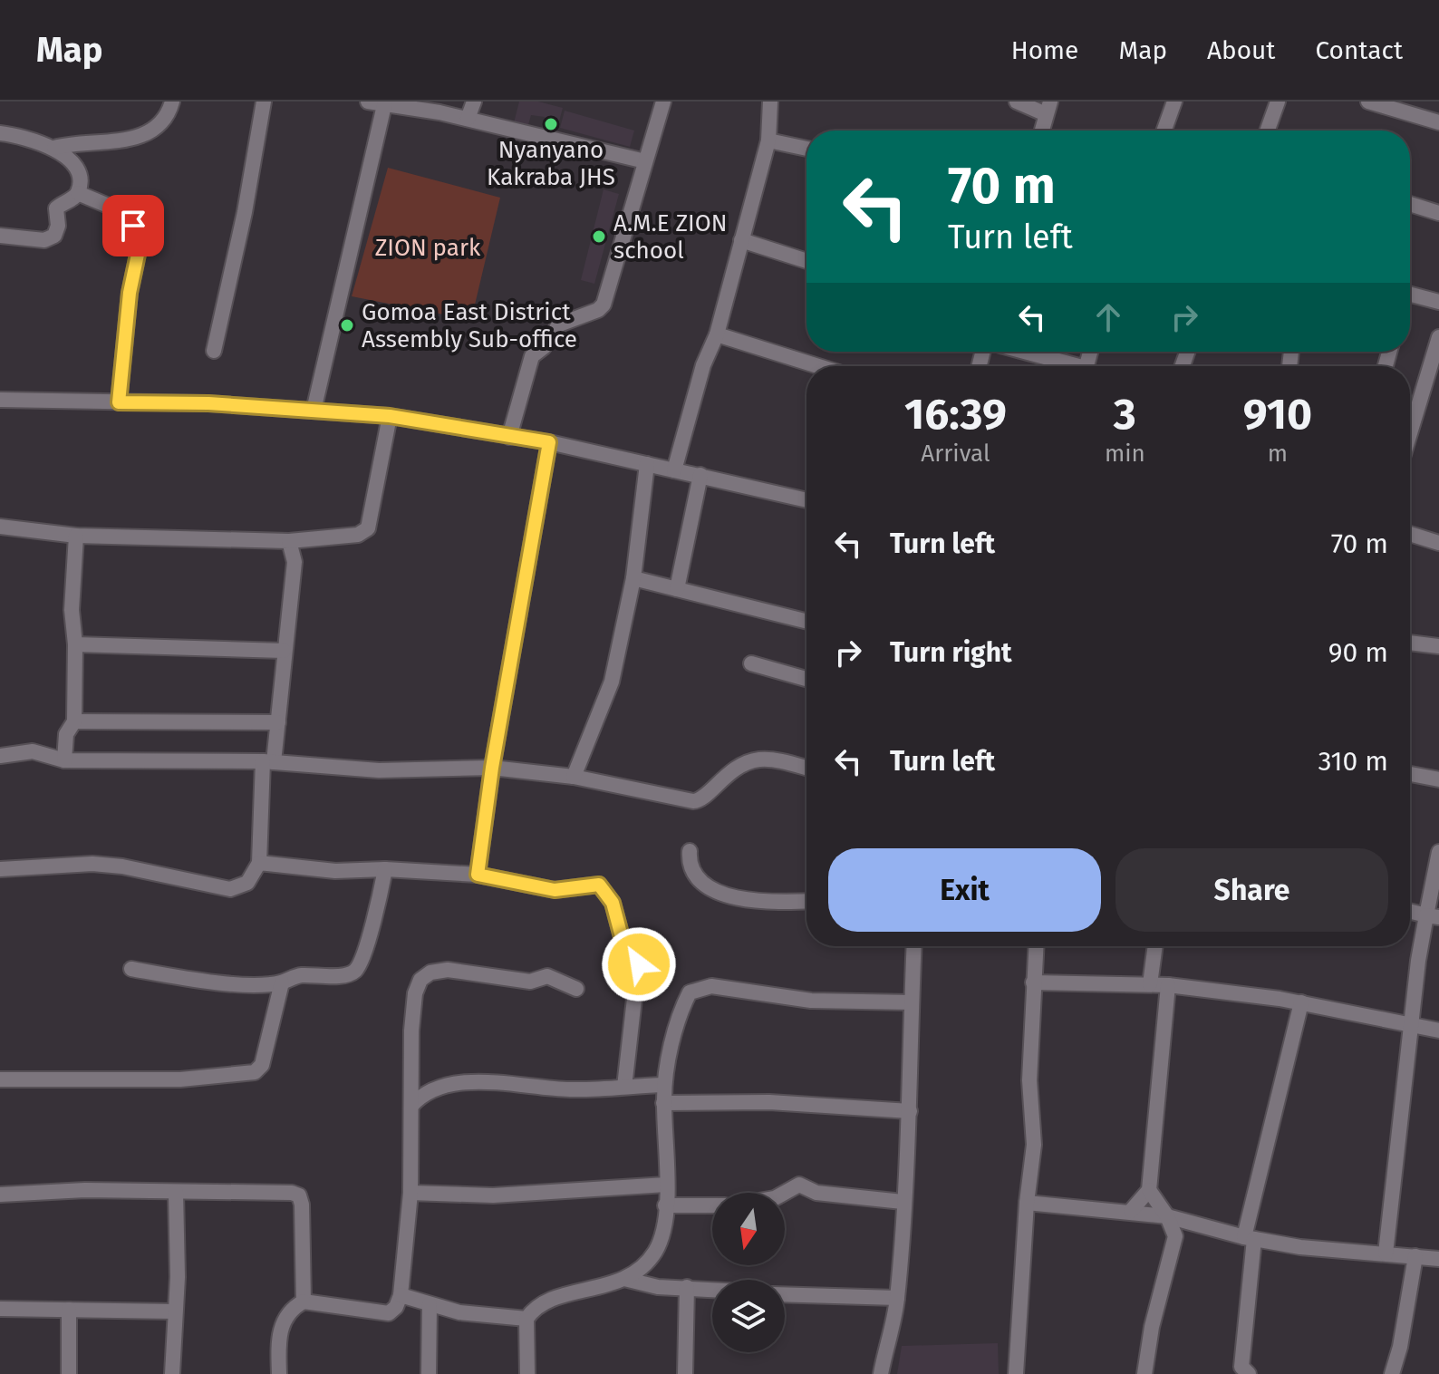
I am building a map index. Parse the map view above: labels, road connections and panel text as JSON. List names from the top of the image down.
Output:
{
  "parks": ["ZION park"],
  "places": ["Nyanyano Kakraba JHS", "A.M.E ZION school", "Gomoa East District Assembly Sub-office"],
  "north": "bottom",
  "page": {
    "header": "Map",
    "nav": [
      "Home",
      "Map",
      "About",
      "Contact"
    ],
    "turn": ["70 m", "Turn left"],
    "eta": [
      "16:39",
      "Arrival",
      "3",
      "min",
      "910",
      "m"
    ],
    "list": [
      {
        "name": "Turn left",
        "value": "70 m"
      },
      {
        "name": "Turn right",
        "value": "90 m"
      },
      {
        "name": "Turn left",
        "value": "310 m"
      }
    ],
    "buttons": ["Exit", "Share"]
  }
}
